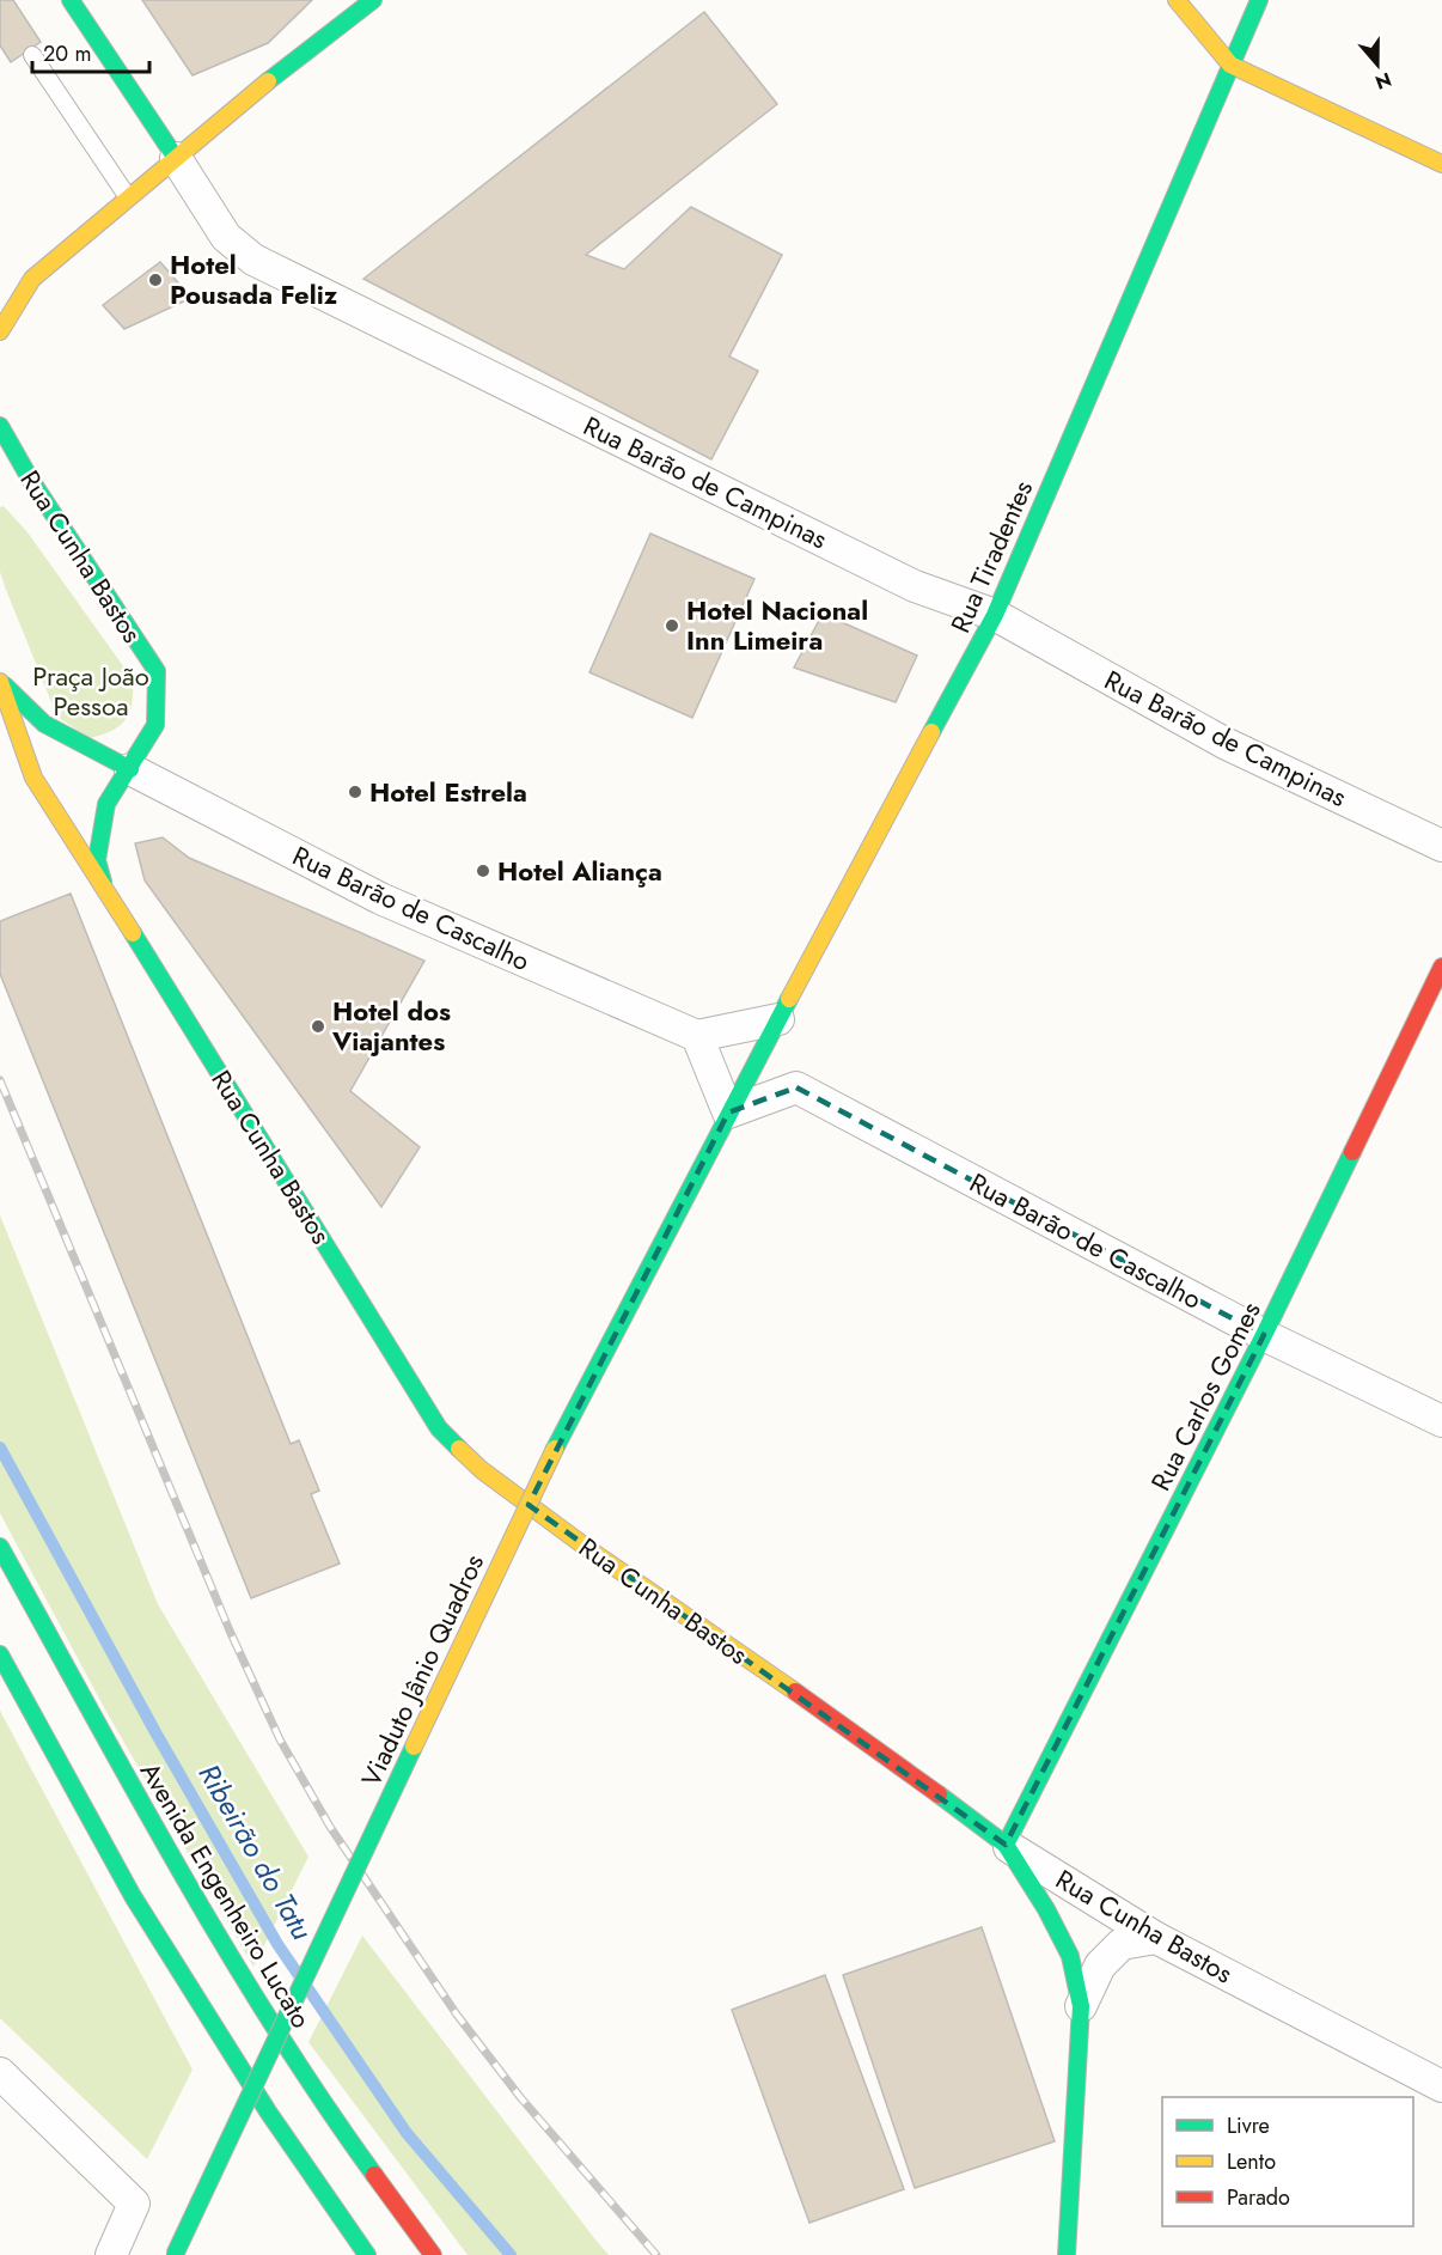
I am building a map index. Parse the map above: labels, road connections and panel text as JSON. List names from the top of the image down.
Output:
{
  "streets": {
    "main road": [
      "Rua Barão de Campinas",
      "Rua Cunha Bastos",
      "Rua Tiradentes",
      "Rua Carlos Gomes",
      "Viaduto Jânio Quadros",
      "Avenida Engenheiro Lucato"
    ],
    "street": ["Rua Barão de Cascalho"]
  },
  "crossings": [
    ["Rua Barão de Campinas", "Rua Tiradentes"],
    ["Rua Cunha Bastos", "Rua Barão de Cascalho"],
    ["Rua Cunha Bastos", "Rua Carlos Gomes"],
    ["Rua Tiradentes", "Rua Barão de Cascalho"],
    ["Rua Tiradentes", "Viaduto Jânio Quadros"],
    ["Rua Barão de Cascalho", "Rua Carlos Gomes"],
    ["Rua Barão de Cascalho", "Viaduto Jânio Quadros"]
  ],
  "water": ["Ribeirão do Tatu"],
  "parks": ["Praça João Pessoa"],
  "places": [
    "Hotel Pousada Feliz",
    "Hotel Nacional Inn Limeira",
    "Hotel Estrela",
    "Hotel Aliança",
    "Hotel dos Viajantes"
  ],
  "legend": ["Livre", "Lento", "Parado"],
  "scale_bar": "20 m",
  "north": "bottom"
}
